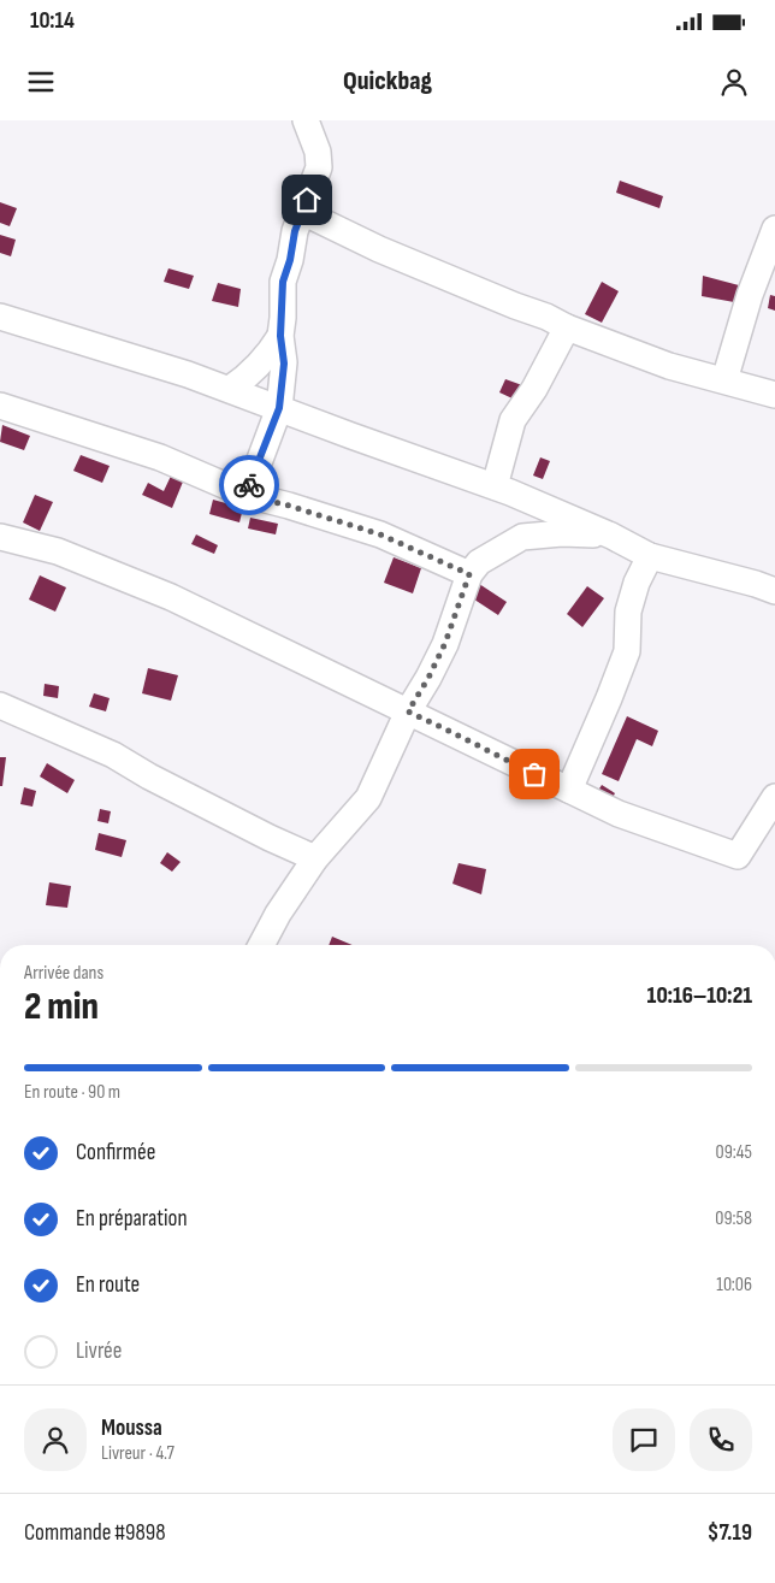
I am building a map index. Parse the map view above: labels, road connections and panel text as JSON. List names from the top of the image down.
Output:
{
  "page": {
    "status": "10:14",
    "header": "Quickbag",
    "heading": ["2 min", "Arrivée dans", "10:16–10:21"],
    "panel": [
      "Moussa",
      "Livreur · 4.7",
      "Commande #9898",
      "$7.19"
    ],
    "bar": "En route · 90 m",
    "list": [
      ["Confirmée", "09:45"],
      ["En préparation", "09:58"],
      ["En route", "10:06"],
      "Livrée"
    ]
  }
}
